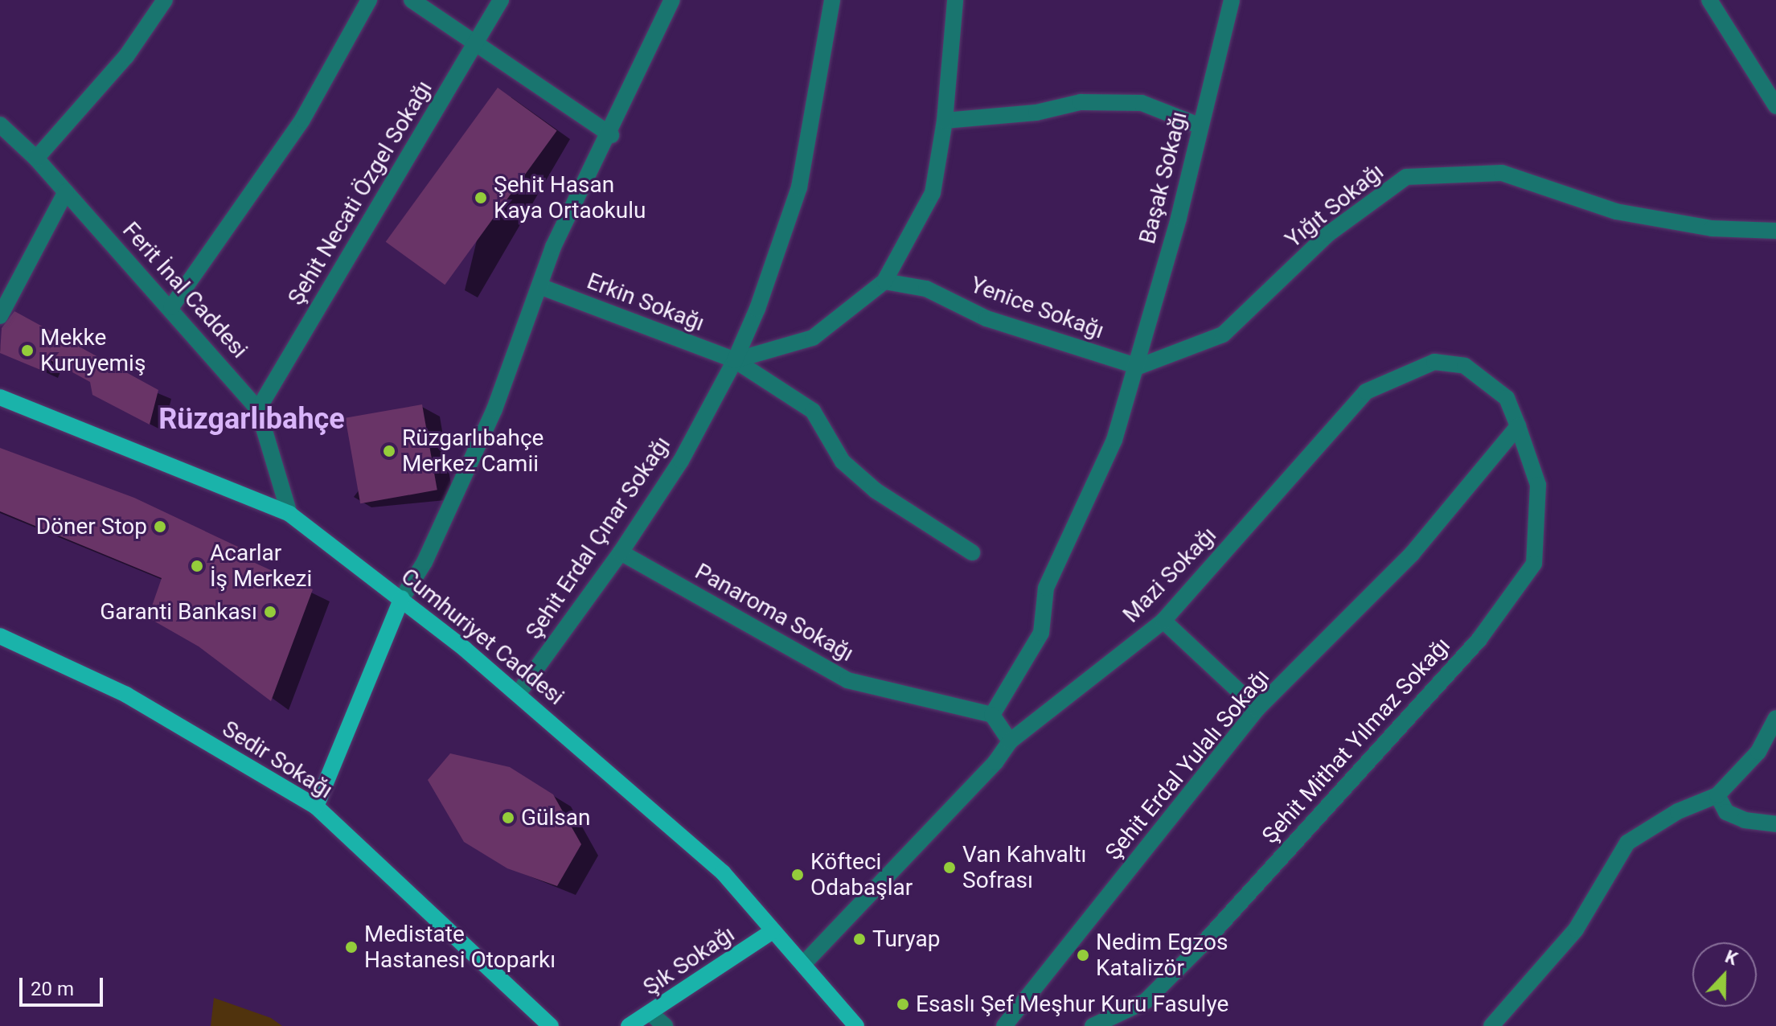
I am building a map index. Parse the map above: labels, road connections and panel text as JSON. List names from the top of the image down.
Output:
{
  "streets": {
    "main road": ["Cumhuriyet Caddesi", "Sedir Sokağı", "Şık Sokağı"],
    "street": [
      "Başak Sokağı",
      "Şehit Necati Özgel Sokağı",
      "Yığıt Sokağı",
      "Ferit İnal Caddesi",
      "Erkin Sokağı",
      "Yenice Sokağı",
      "Şehit Erdal Çınar Sokağı",
      "Mazi Sokağı",
      "Panaroma Sokağı",
      "Şehit Mithat Yılmaz Sokağı",
      "Şehit Erdal Yulalı Sokağı"
    ]
  },
  "crossings": [
    ["Başak Sokağı", "Yığıt Sokağı"],
    ["Başak Sokağı", "Yenice Sokağı"],
    ["Şehit Necati Özgel Sokağı", "Ferit İnal Caddesi"],
    ["Yığıt Sokağı", "Yenice Sokağı"],
    ["Ferit İnal Caddesi", "Cumhuriyet Caddesi"],
    ["Erkin Sokağı", "Şehit Erdal Çınar Sokağı"],
    ["Şehit Erdal Çınar Sokağı", "Panaroma Sokağı"],
    ["Şehit Erdal Çınar Sokağı", "Cumhuriyet Caddesi"],
    ["Mazi Sokağı", "Cumhuriyet Caddesi"],
    ["Mazi Sokağı", "Şehit Mithat Yılmaz Sokağı"],
    ["Mazi Sokağı", "Şehit Erdal Yulalı Sokağı"],
    ["Cumhuriyet Caddesi", "Şık Sokağı"],
    ["Şehit Mithat Yılmaz Sokağı", "Şehit Erdal Yulalı Sokağı"]
  ],
  "districts": ["Rüzgarlıbahçe"],
  "places": [
    "Şehit Hasan Kaya Ortaokulu",
    "Mekke Kuruyemiş",
    "Rüzgarlıbahçe Merkez Camii",
    "Döner Stop",
    "Acarlar İş Merkezi",
    "Garanti Bankası",
    "Gülsan",
    "Van Kahvaltı Sofrası",
    "Köfteci Odabaşlar",
    "Turyap",
    "Medistate Hastanesi Otoparkı",
    "Nedim Egzos Katalizör",
    "Esaslı Şef Meşhur Kuru Fasulye"
  ],
  "scale_bar": "20 m",
  "north": "top"
}
